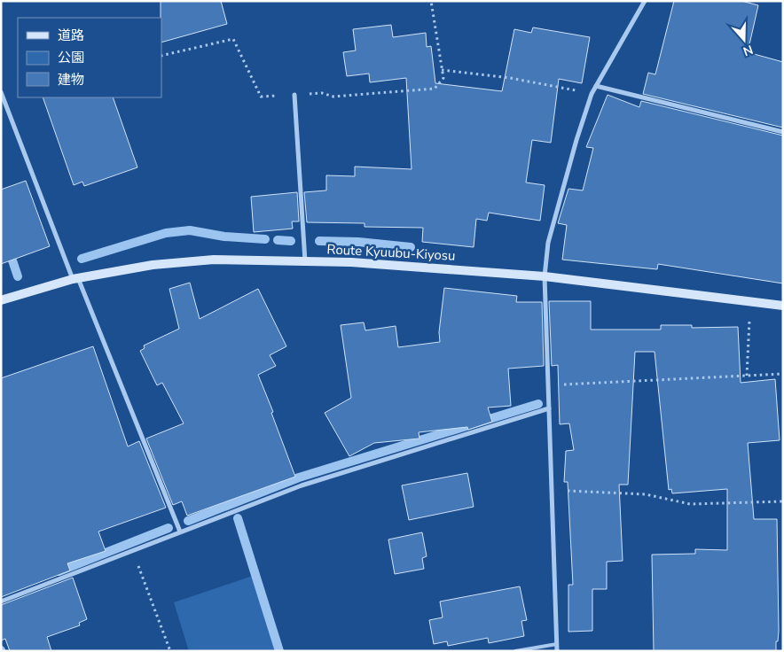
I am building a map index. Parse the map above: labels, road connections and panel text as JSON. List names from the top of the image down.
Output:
{
  "streets": {
    "main road": ["Route Kyuubu-Kiyosu"]
  },
  "legend": ["道路", "公園", "建物"],
  "north": "bottom"
}
